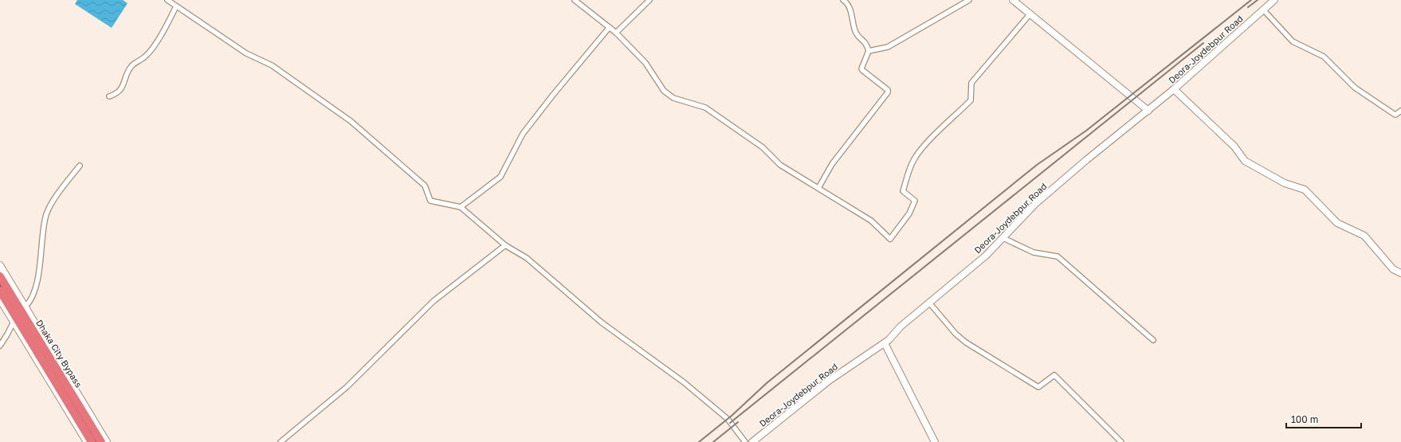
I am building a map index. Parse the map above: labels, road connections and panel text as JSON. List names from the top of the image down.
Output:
{
  "streets": {
    "highway": ["Dhaka City Bypass"],
    "street": ["Deora-Joydebpur Road"]
  },
  "scale_bar": "100 m"
}
